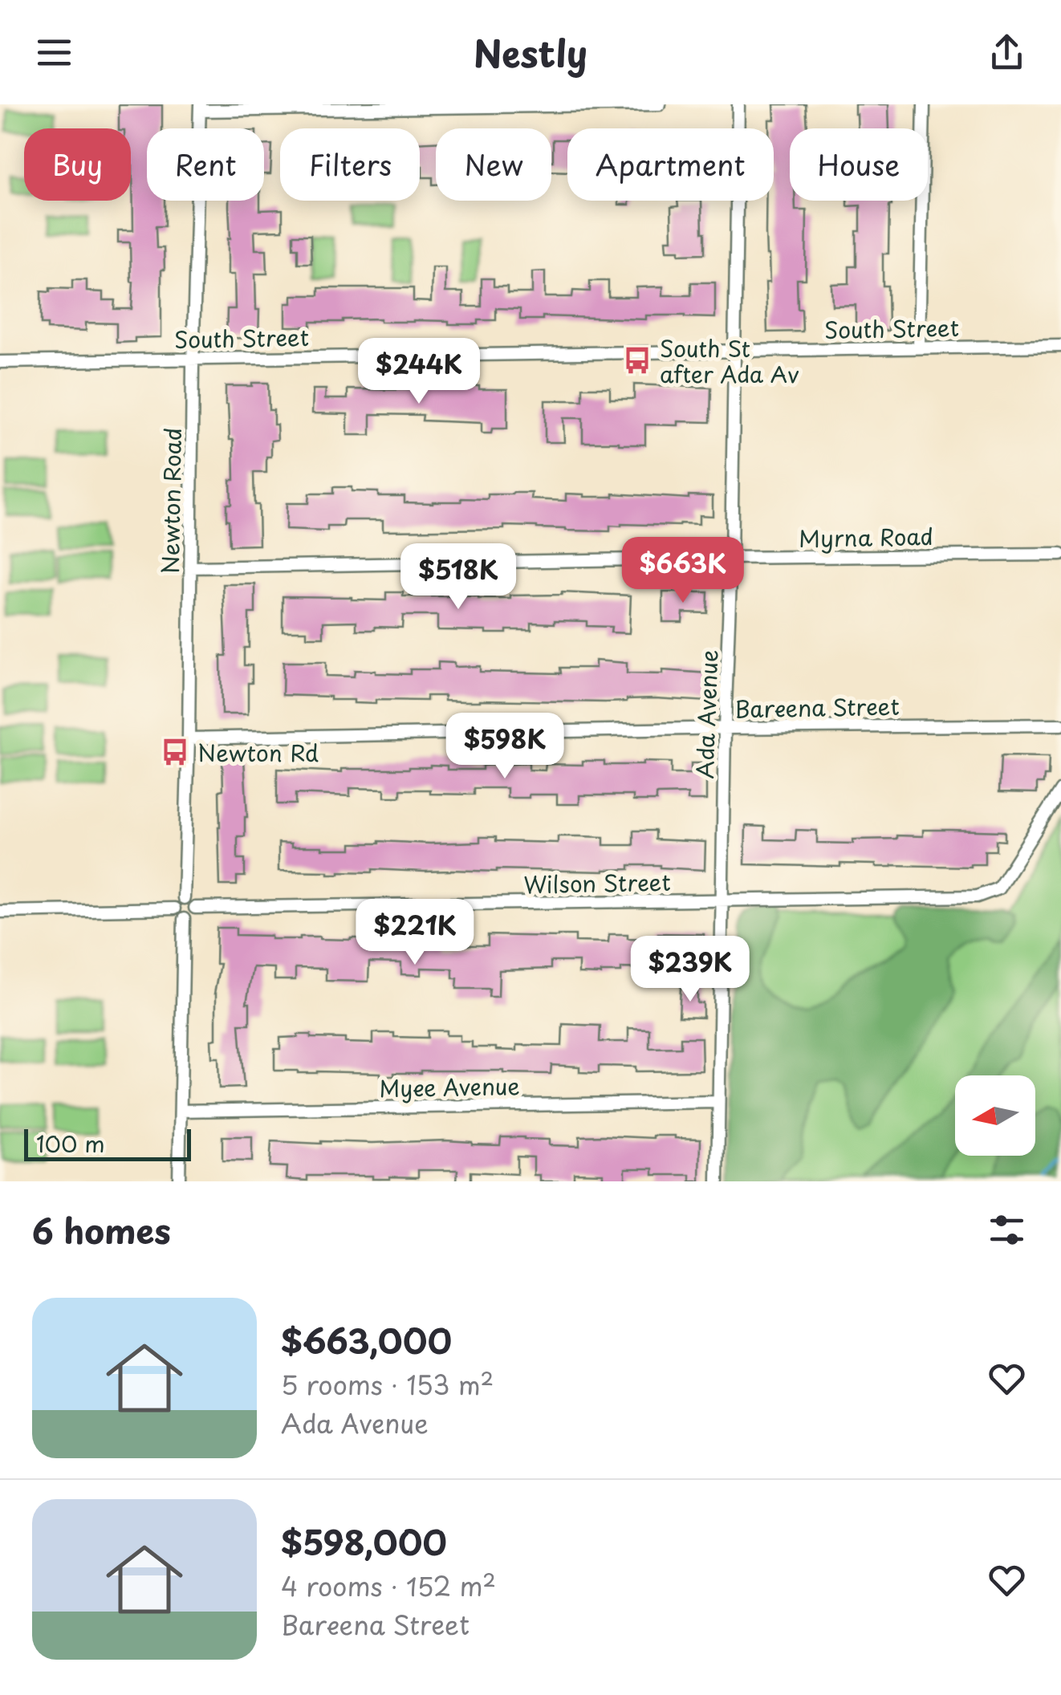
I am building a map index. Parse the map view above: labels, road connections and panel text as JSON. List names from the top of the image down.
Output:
{
  "streets": {
    "street": [
      "South Street",
      "Newton Road",
      "Myrna Road",
      "Bareena Street",
      "Ada Avenue",
      "Wilson Street",
      "Myee Avenue"
    ]
  },
  "crossings": [
    ["South Street", "Newton Road"],
    ["South Street", "Ada Avenue"],
    ["Newton Road", "Myrna Road"],
    ["Newton Road", "Bareena Street"],
    ["Newton Road", "Wilson Street"],
    ["Myrna Road", "Ada Avenue"],
    ["Bareena Street", "Ada Avenue"],
    ["Ada Avenue", "Wilson Street"],
    ["Ada Avenue", "Myee Avenue"]
  ],
  "places": {
    "bus stop": ["South St after Ada Av", "Newton Rd"]
  },
  "scale_bar": "100 m",
  "north": "left",
  "page": {
    "header": "Nestly",
    "chip": [
      "Buy",
      "Rent",
      "Filters",
      "New",
      "Apartment",
      "House"
    ],
    "price": [
      "$244K",
      "$663K",
      "$518K",
      "$598K",
      "$221K",
      "$239K"
    ],
    "scale": "100 m",
    "heading": "6 homes",
    "list": [
      {
        "name": "$663,000",
        "note": "5 rooms · 153 m² · Ada Avenue"
      },
      {
        "name": "$598,000",
        "note": "4 rooms · 152 m² · Bareena Street"
      }
    ]
  }
}
